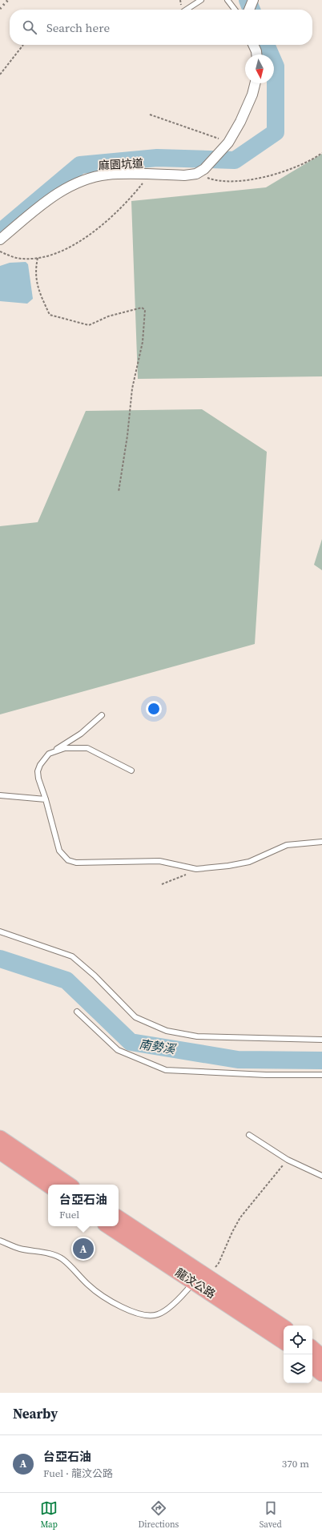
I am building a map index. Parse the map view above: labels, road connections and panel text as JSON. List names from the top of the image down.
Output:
{
  "streets": {
    "main road": ["龍汶公路"],
    "street": ["麻園坑道"]
  },
  "water": ["南勢溪"],
  "north": "bottom",
  "page": {
    "search": "Search here",
    "popup": ["台亞石油", "Fuel"],
    "pins": "A",
    "heading": "Nearby",
    "list": [
      {
        "mark": "A",
        "name": "台亞石油",
        "note": "Fuel · 龍汶公路",
        "value": "370 m"
      }
    ],
    "nav": ["Map", "Directions", "Saved"]
  }
}
